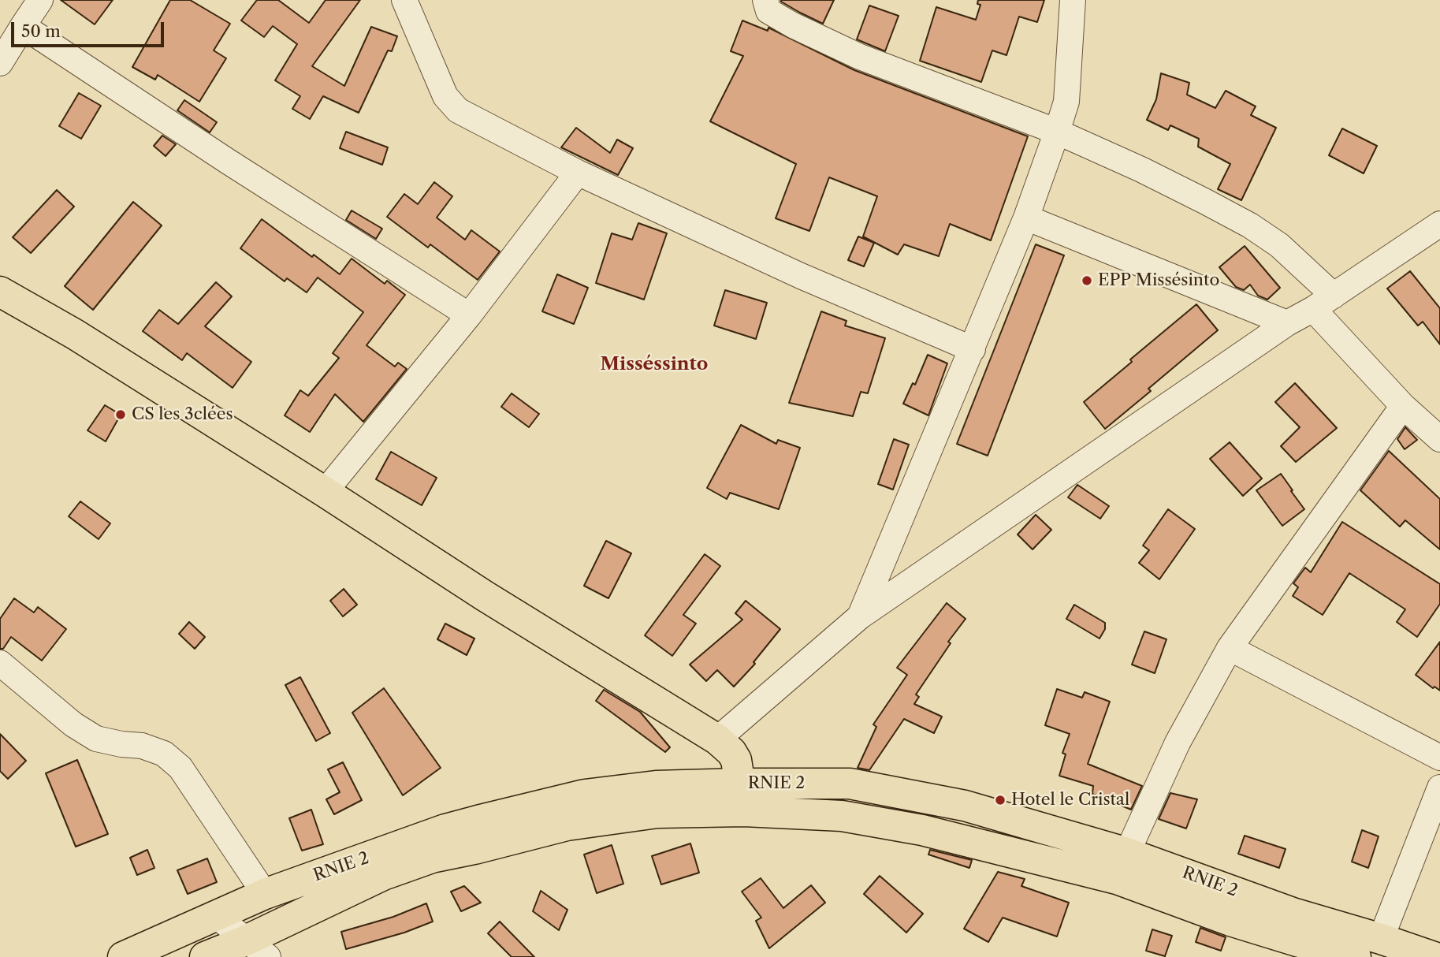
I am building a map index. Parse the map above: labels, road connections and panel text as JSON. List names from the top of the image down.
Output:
{
  "streets": {
    "main road": ["RNIE 2"]
  },
  "districts": ["Misséssinto"],
  "places": ["EPP Missésinto", "CS les 3clées", "Hotel le Cristal"],
  "scale_bar": "50 m"
}
